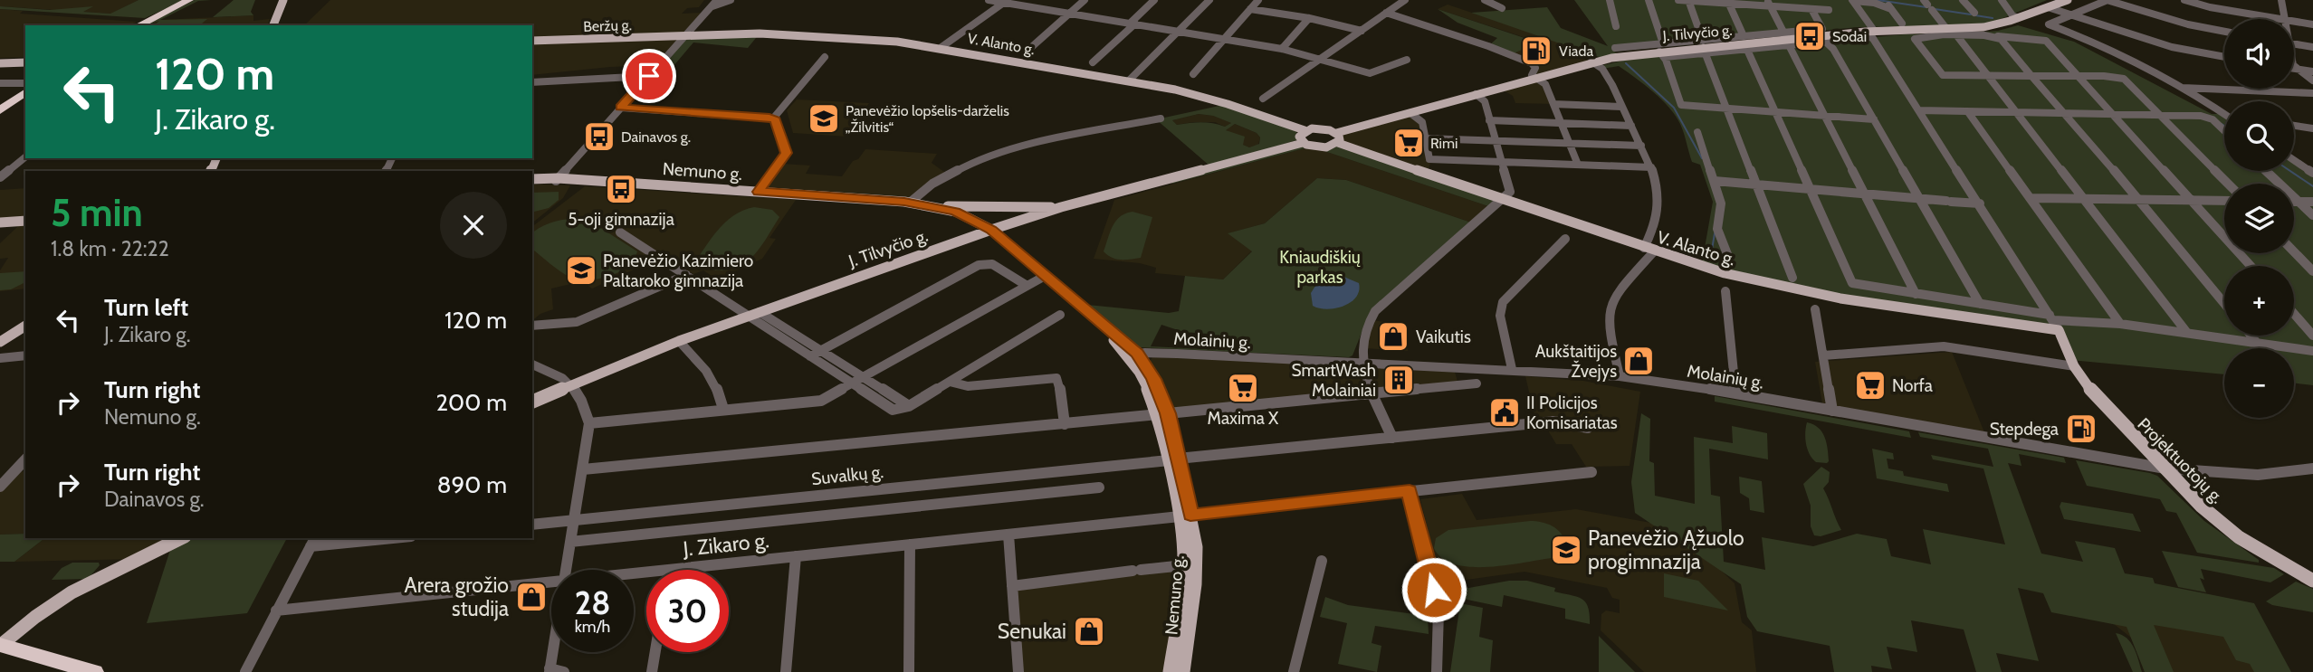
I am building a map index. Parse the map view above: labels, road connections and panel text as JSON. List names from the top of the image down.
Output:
{
  "streets": {
    "main road": [
      "Beržų g.",
      "J. Tilvyčio g.",
      "V. Alanto g.",
      "Nemuno g.",
      "Projektuotojų g."
    ],
    "street": ["Molainių g.", "Suvalkų g.", "J. Zikaro g."]
  },
  "crossings": [
    ["Beržų g.", "V. Alanto g."],
    ["J. Tilvyčio g.", "V. Alanto g."],
    ["J. Tilvyčio g.", "Nemuno g."],
    ["V. Alanto g.", "Projektuotojų g."],
    ["Nemuno g.", "Molainių g."],
    ["Nemuno g.", "Suvalkų g."],
    ["Nemuno g.", "J. Zikaro g."],
    ["Molainių g.", "Projektuotojų g."]
  ],
  "parks": ["Kniaudiškių parkas"],
  "places": {
    "bus stop": ["Sodai", "Dainavos g.", "5-oji gimnazija"],
    "fuel station": ["Viada", "Stepdega"],
    "school or university": ["Panevėžio lopšelis-darželis „Žilvitis“", "Panevėžio Kazimiero Paltaroko gimnazija", "Panevėžio Ąžuolo progimnazija"],
    "supermarket": ["Rimi", "Norfa", "Maxima X"],
    "shop": [
      "Vaikutis",
      "Aukštaitijos Žvejys",
      "Arera grožio studija",
      "Senukai"
    ],
    "building": ["SmartWash Molainiai"],
    "public building": ["II Policijos Komisariatas"]
  },
  "page": {
    "map_buttons": ["+", "−"],
    "turn": ["120 m", "J. Zikaro g."],
    "heading": ["5 min", "1.8 km · 22:22"],
    "list": [
      {
        "name": "Turn left",
        "note": "J. Zikaro g.",
        "value": "120 m"
      },
      {
        "name": "Turn right",
        "note": "Nemuno g.",
        "value": "200 m"
      },
      {
        "name": "Turn right",
        "note": "Dainavos g.",
        "value": "890 m"
      }
    ],
    "speed": "28 km/h",
    "limit": "30"
  }
}
